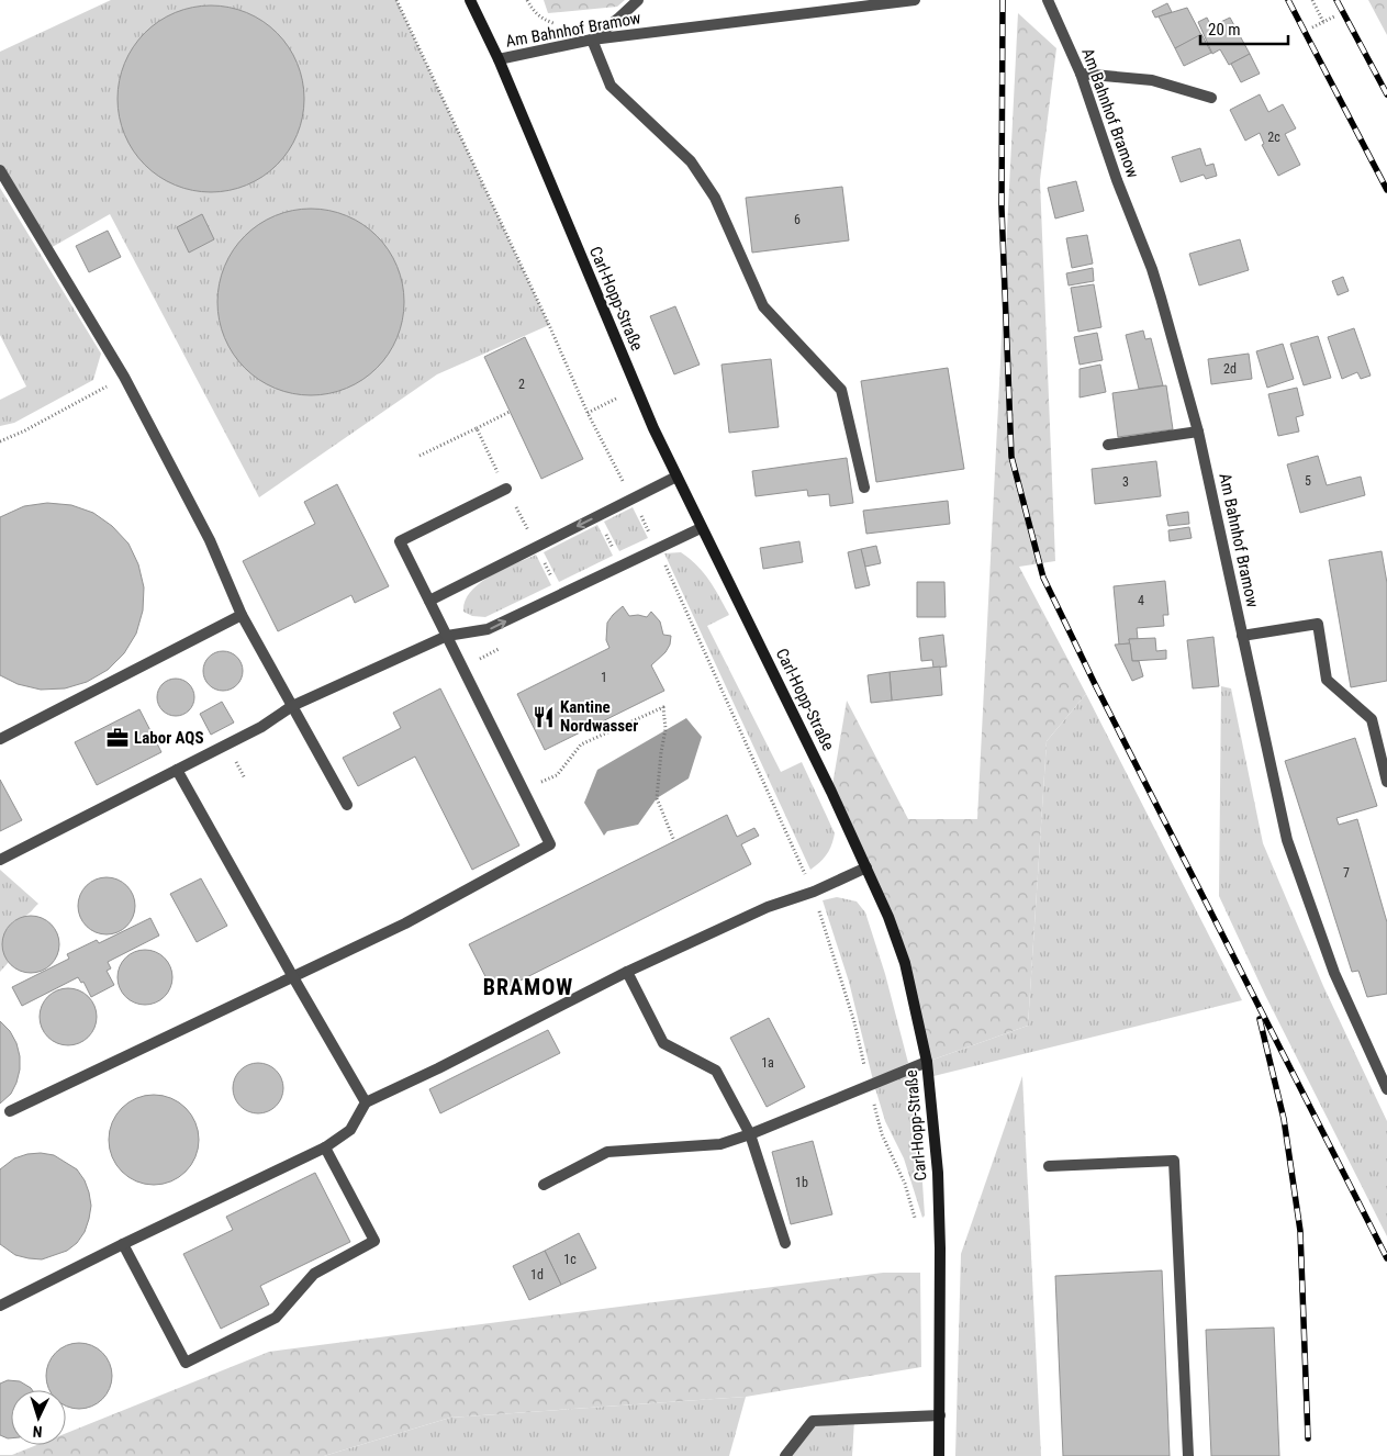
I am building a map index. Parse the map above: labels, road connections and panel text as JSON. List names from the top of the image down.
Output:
{
  "streets": {
    "street": ["Am Bahnhof Bramow", "Carl-Hopp-Straße"]
  },
  "crossings": [
    ["Am Bahnhof Bramow", "Carl-Hopp-Straße"]
  ],
  "districts": ["BRAMOW"],
  "places": {
    "restaurant": ["Kantine Nordwasser"],
    "office": ["Labor AQS"]
  },
  "house_numbers": [
    "2c",
    "6",
    "2d",
    "2",
    "5",
    "3",
    "4",
    "1",
    "7",
    "1a",
    "1b",
    "1c",
    "1d"
  ],
  "scale_bar": "20 m",
  "north": "bottom"
}
